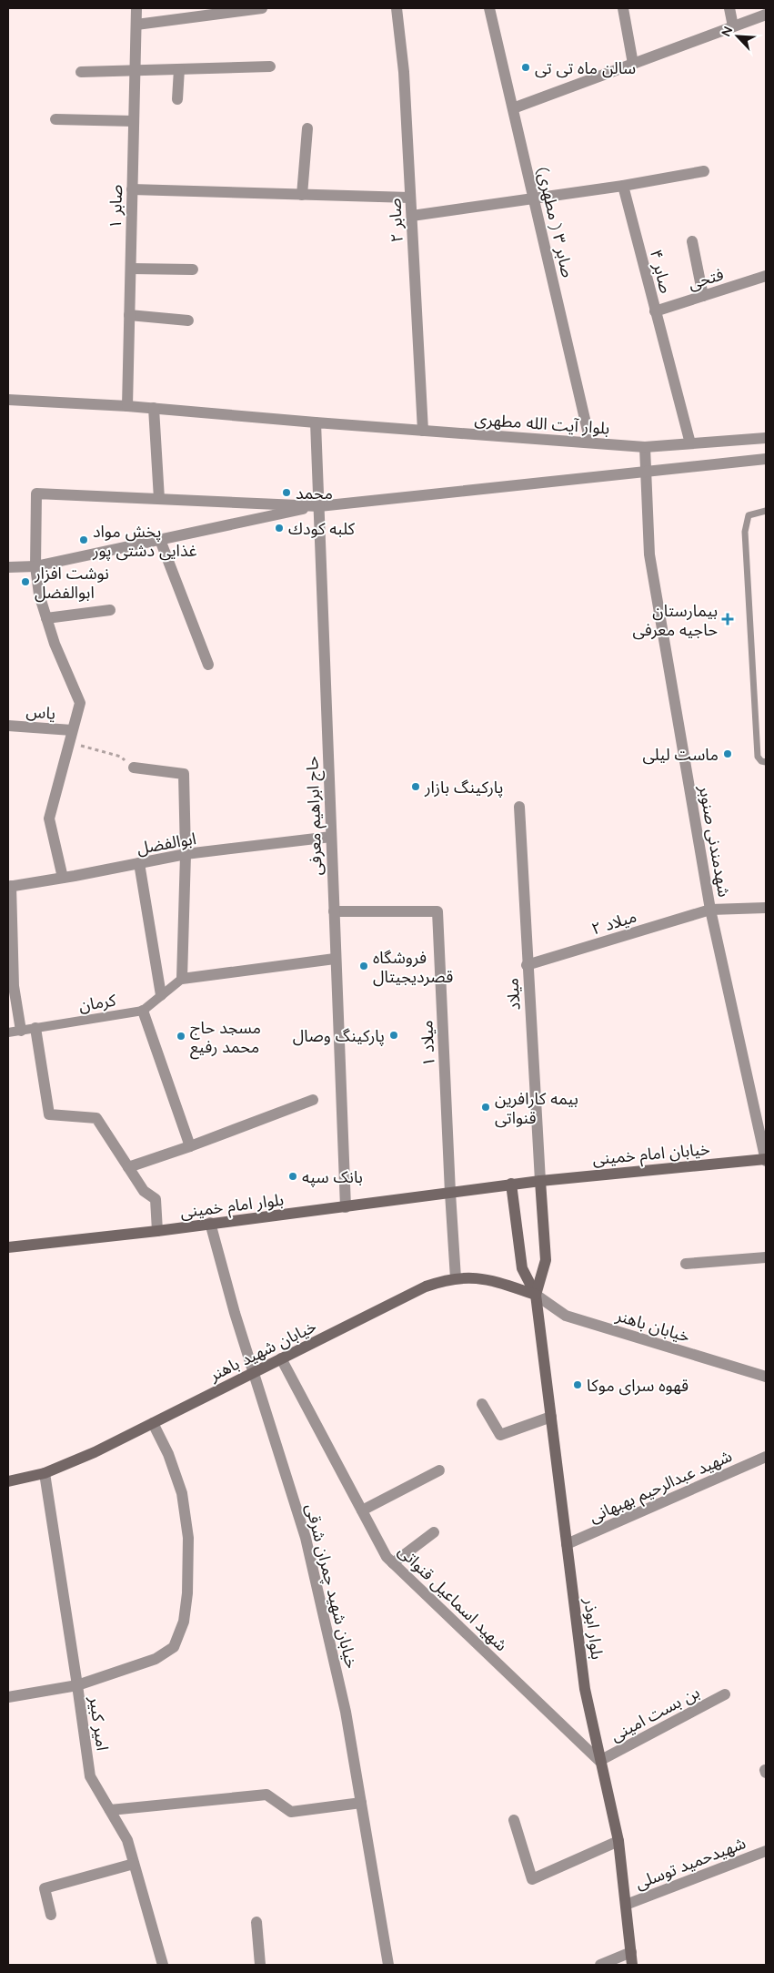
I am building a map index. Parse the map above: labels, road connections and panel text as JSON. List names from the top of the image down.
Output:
{
  "streets": {
    "main road": [
      "خیابان امام خمینی",
      "بلوار امام خمینی",
      "خیابان شهید باهنر",
      "بلوار ابوذر"
    ],
    "street": [
      "صابر ۱",
      "صابر ۲",
      "صابر ۳ ( مطهری)",
      "صابر ۴",
      "فتحی",
      "بلوار آیت الله مطهری",
      "یاس",
      "حاج ابراهیم معرفی",
      "شهدمندنی صنوبر",
      "ابوالفضل",
      "میلاد ۲",
      "میلاد",
      "کرمان",
      "میلاد ۱",
      "خیابان باهنر",
      "شهید عبدالرحیم بهبهانی",
      "خیابان شهید چمران شرقی",
      "شهید اسماعیل قنواتی",
      "بن بست امینی",
      "امیر کبیر",
      "شهیدحمید توسلی"
    ]
  },
  "crossings": [
    ["صابر ۱", "بلوار آیت الله مطهری"],
    ["صابر ۲", "بلوار آیت الله مطهری"],
    ["صابر ۳ ( مطهری)", "بلوار آیت الله مطهری"],
    ["صابر ۴", "فتحی"],
    ["صابر ۴", "بلوار آیت الله مطهری"],
    ["بلوار آیت الله مطهری", "حاج ابراهیم معرفی"],
    ["بلوار آیت الله مطهری", "شهدمندنی صنوبر"],
    ["حاج ابراهیم معرفی", "ابوالفضل"],
    ["حاج ابراهیم معرفی", "میلاد ۱"],
    ["حاج ابراهیم معرفی", "بلوار امام خمینی"],
    ["شهدمندنی صنوبر", "میلاد ۲"],
    ["شهدمندنی صنوبر", "خیابان امام خمینی"],
    ["میلاد ۲", "میلاد"],
    ["میلاد", "خیابان امام خمینی"],
    ["میلاد", "بلوار امام خمینی"],
    ["میلاد ۱", "بلوار امام خمینی"],
    ["میلاد ۱", "خیابان شهید باهنر"],
    ["خیابان امام خمینی", "بلوار امام خمینی"],
    ["بلوار امام خمینی", "خیابان شهید چمران شرقی"],
    ["خیابان باهنر", "خیابان شهید باهنر"],
    ["خیابان باهنر", "بلوار ابوذر"],
    ["خیابان شهید باهنر", "خیابان شهید چمران شرقی"],
    ["خیابان شهید باهنر", "شهید اسماعیل قنواتی"],
    ["خیابان شهید باهنر", "بلوار ابوذر"],
    ["خیابان شهید باهنر", "امیر کبیر"],
    ["شهید عبدالرحیم بهبهانی", "بلوار ابوذر"],
    ["شهید اسماعیل قنواتی", "بلوار ابوذر"],
    ["شهید اسماعیل قنواتی", "بن بست امینی"],
    ["بلوار ابوذر", "بن بست امینی"],
    ["بلوار ابوذر", "شهیدحمید توسلی"]
  ],
  "places": {
    "other": [
      "سالن ماه تی تی",
      "محمد",
      "كلبه كودك",
      "پخش مواد غذایی دشتی پور",
      "نوشت افزار ابوالفضل",
      "ماست لیلی",
      "پارکینگ بازار",
      "فروشگاه قصردیجیتال",
      "پارکینگ وصال",
      "مسجد حاج محمد رفیع",
      "بیمه کارافرین قنواتی",
      "بانک سپه",
      "قهوه سرای موکا"
    ],
    "health": ["بیمارستان حاجیه معرفی"]
  },
  "north": "top left"
}
